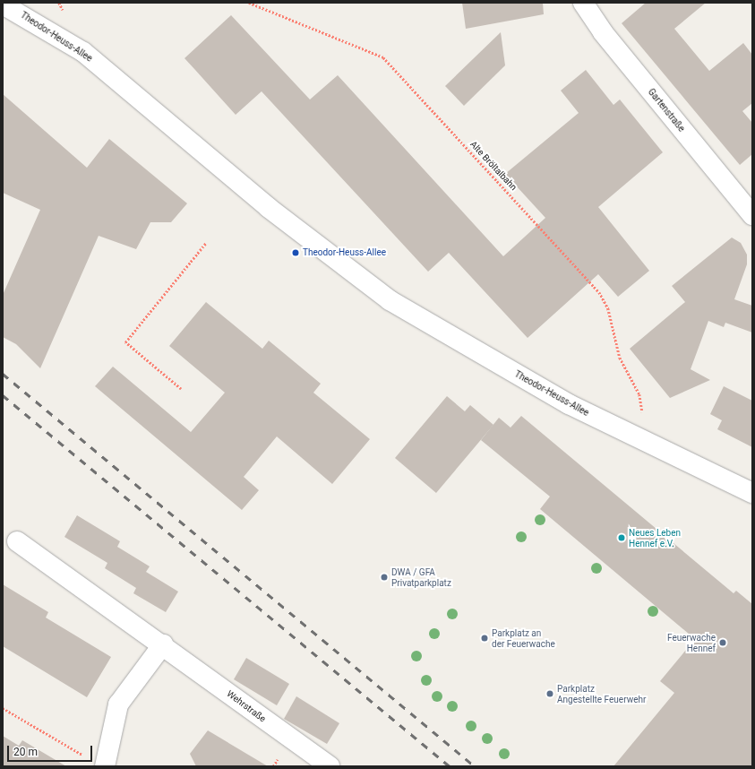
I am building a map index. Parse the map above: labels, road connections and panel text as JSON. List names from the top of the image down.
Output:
{
  "streets": {
    "street": ["Theodor-Heuss-Allee", "Gartenstraße", "Wehrstraße"],
    "path": ["Alte Bröltalbahn"]
  },
  "places": [
    "Theodor-Heuss-Allee",
    "Neues Leben Hennef e.V.",
    "DWA / GFA Privatparkplatz",
    "Parkplatz an der Feuerwache",
    "Feuerwache Hennef",
    "Parkplatz Angestellte Feuerwehr"
  ],
  "scale_bar": "20 m"
}
